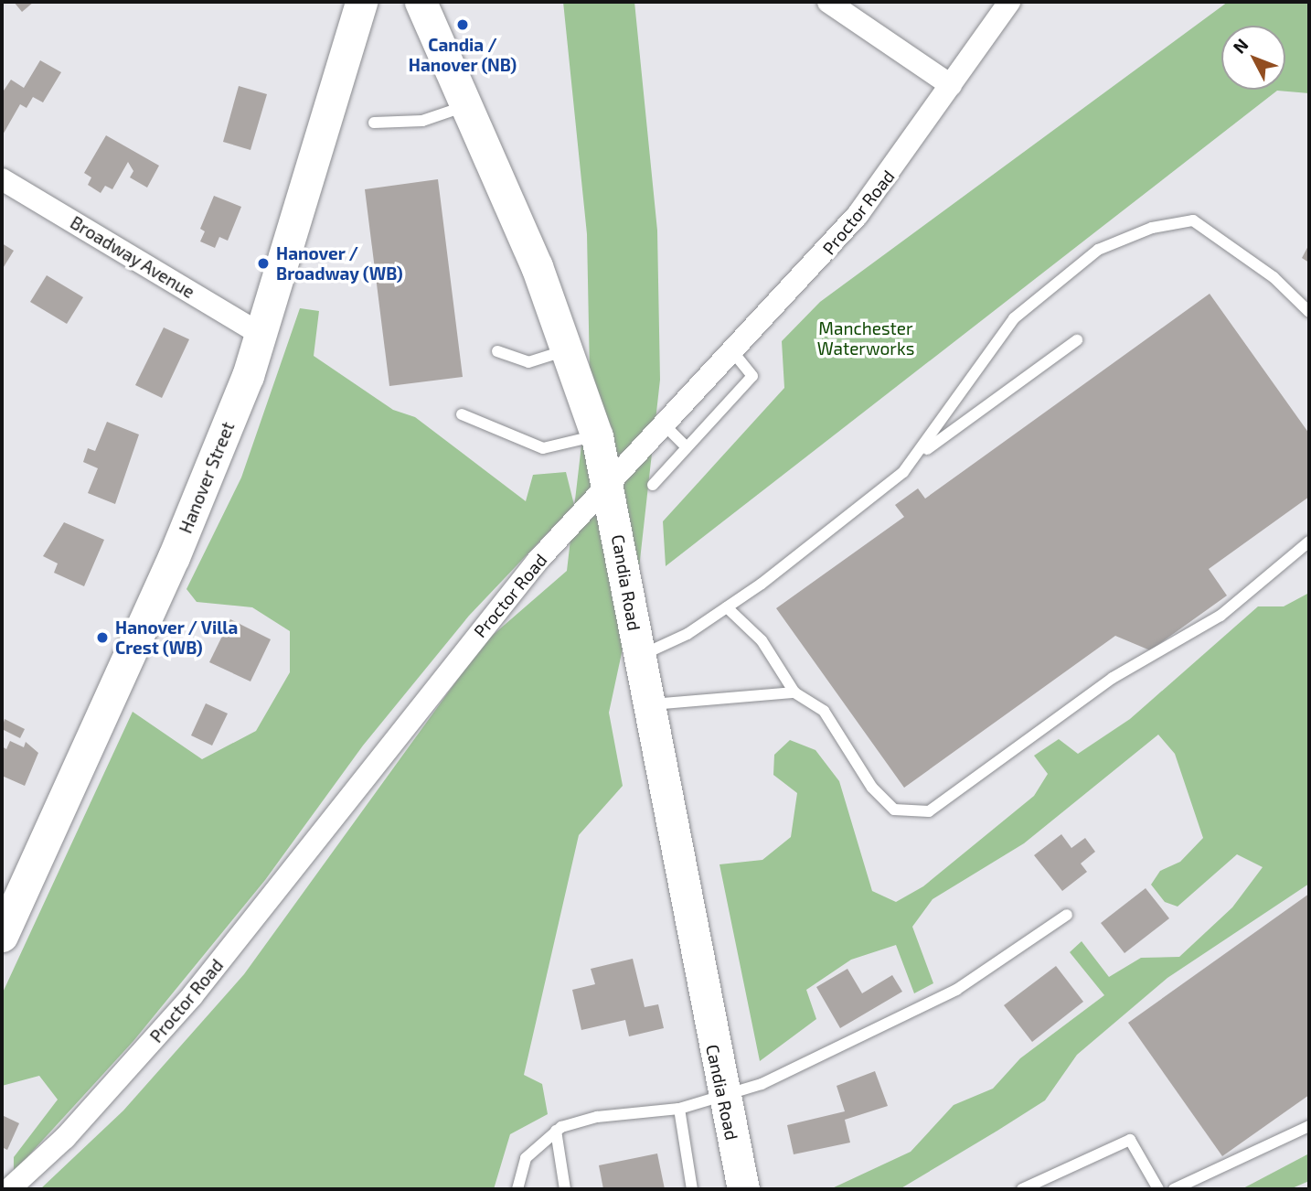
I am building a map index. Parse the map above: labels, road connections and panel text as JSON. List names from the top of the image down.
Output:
{
  "streets": {
    "main road": ["Hanover Street", "Candia Road"],
    "street": ["Proctor Road", "Broadway Avenue"]
  },
  "crossings": [
    ["Proctor Road", "Candia Road"],
    ["Broadway Avenue", "Hanover Street"]
  ],
  "parks": ["Manchester Waterworks"],
  "places": ["Candia / Hanover (NB)", "Hanover / Broadway (WB)", "Hanover / Villa Crest (WB)"],
  "north": "top left"
}
